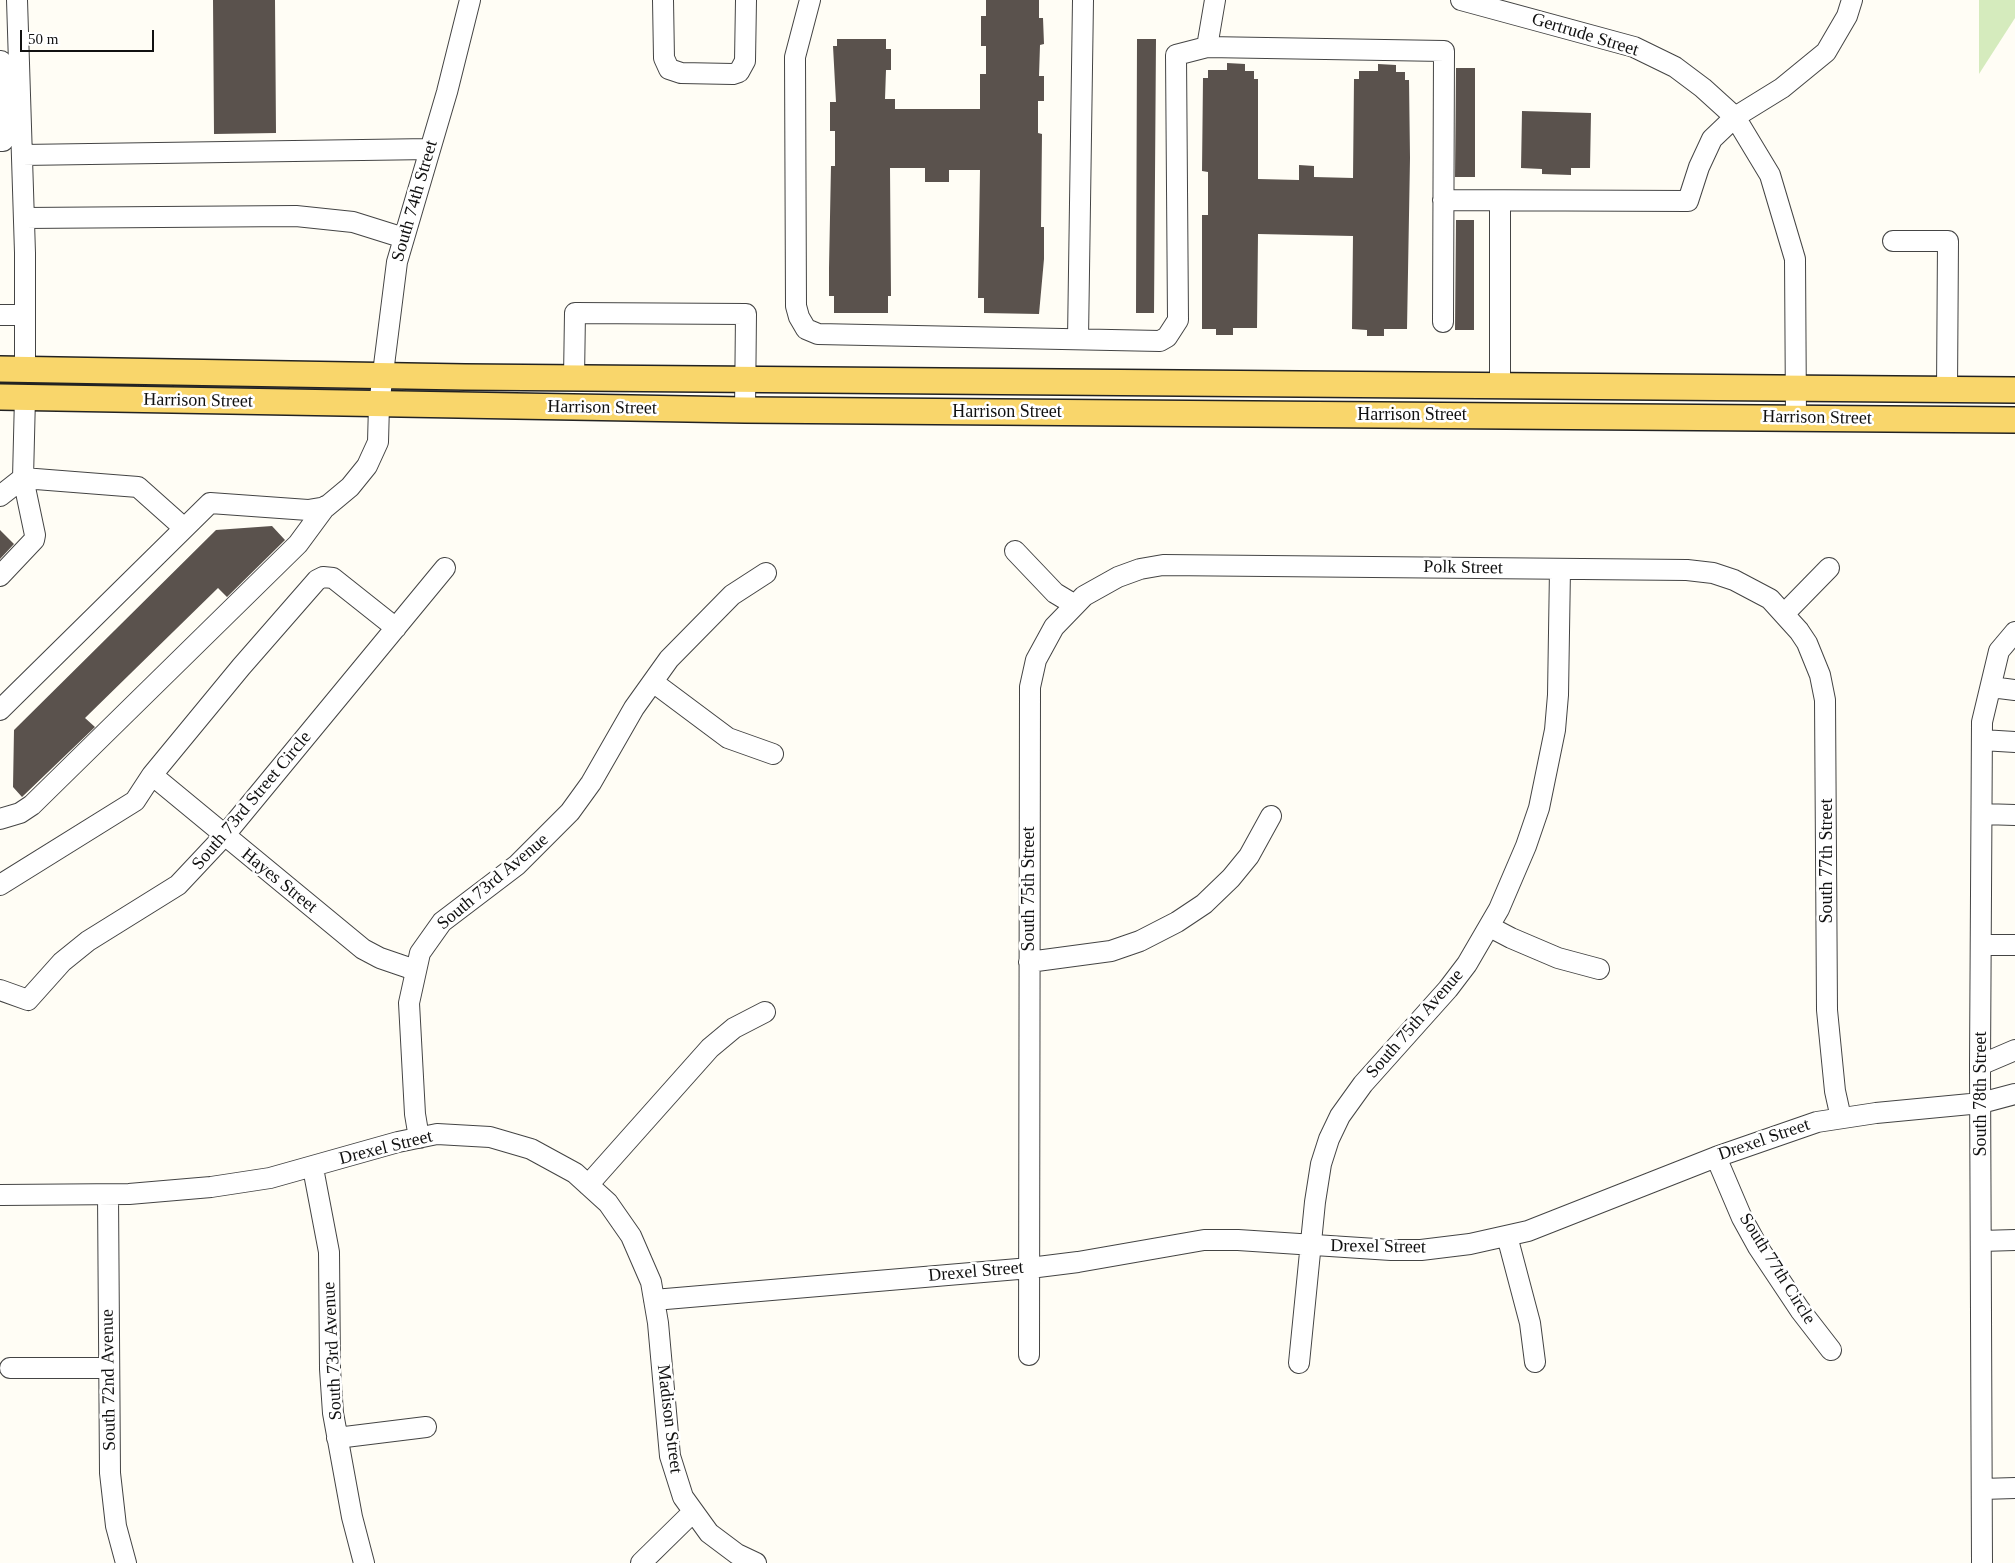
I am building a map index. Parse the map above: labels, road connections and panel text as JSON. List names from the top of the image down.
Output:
{
  "streets": {
    "main road": ["Harrison Street"],
    "street": [
      "Gertrude Street",
      "South 74th Street",
      "Polk Street",
      "South 73rd Street Circle",
      "South 77th Street",
      "Hayes Street",
      "South 73rd Avenue",
      "South 75th Street",
      "South 75th Avenue",
      "South 78th Street",
      "Drexel Street",
      "South 77th Circle",
      "South 72nd Avenue",
      "Madison Street"
    ]
  },
  "crossings": [
    ["Gertrude Street", "Harrison Street"],
    ["South 74th Street", "Harrison Street"],
    ["Polk Street", "South 77th Street"],
    ["Polk Street", "South 75th Street"],
    ["Polk Street", "South 75th Avenue"],
    ["South 73rd Street Circle", "Hayes Street"],
    ["South 77th Street", "Drexel Street"],
    ["Hayes Street", "South 73rd Avenue"],
    ["South 73rd Avenue", "Drexel Street"],
    ["South 75th Street", "Drexel Street"],
    ["South 75th Avenue", "Drexel Street"],
    ["South 78th Street", "Drexel Street"],
    ["Drexel Street", "South 77th Circle"],
    ["Drexel Street", "South 72nd Avenue"],
    ["Drexel Street", "Madison Street"]
  ],
  "scale_bar": "50 m"
}
